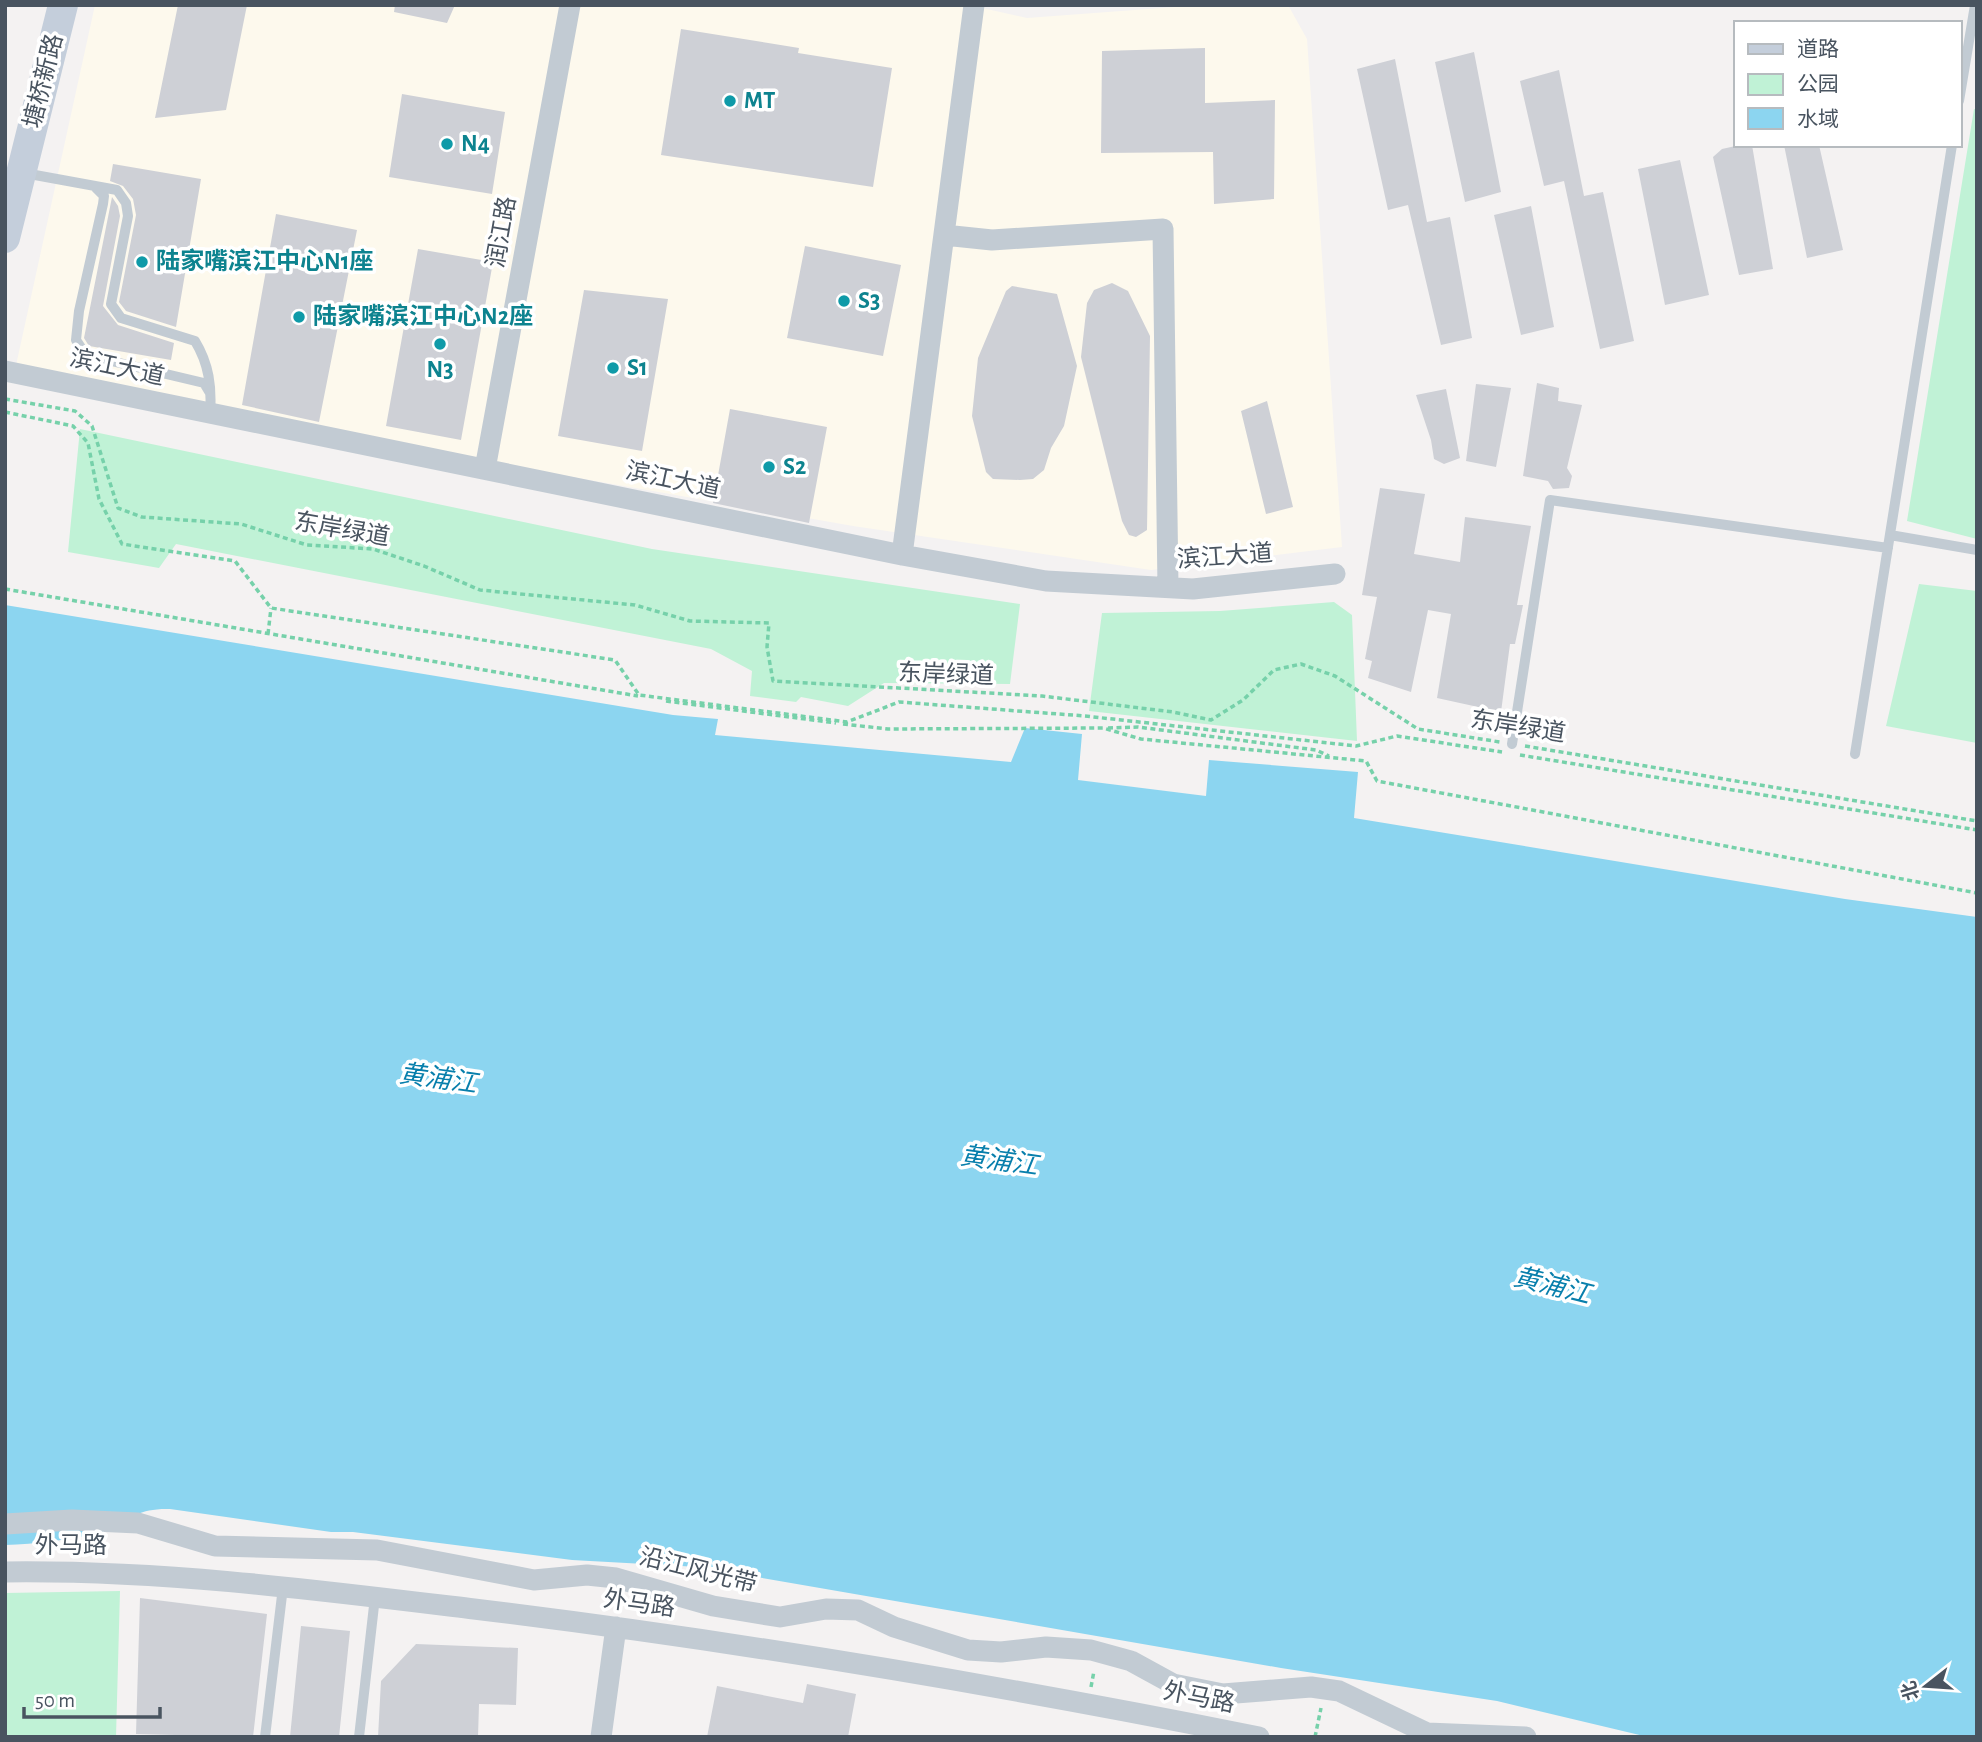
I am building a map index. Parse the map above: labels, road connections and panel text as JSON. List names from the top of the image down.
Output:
{
  "streets": {
    "street": [
      "塘桥新路",
      "润江路",
      "滨江大道",
      "外马路",
      "沿江风光带"
    ],
    "path": ["东岸绿道"]
  },
  "crossings": [
    ["润江路", "滨江大道"]
  ],
  "water": ["黄浦江"],
  "places": [
    "MT",
    "N4",
    "陆家嘴滨江中心N1座",
    "S3",
    "陆家嘴滨江中心N2座",
    "N3",
    "S1",
    "S2"
  ],
  "legend": ["道路", "公园", "水域"],
  "scale_bar": "50 m",
  "north": "left"
}
